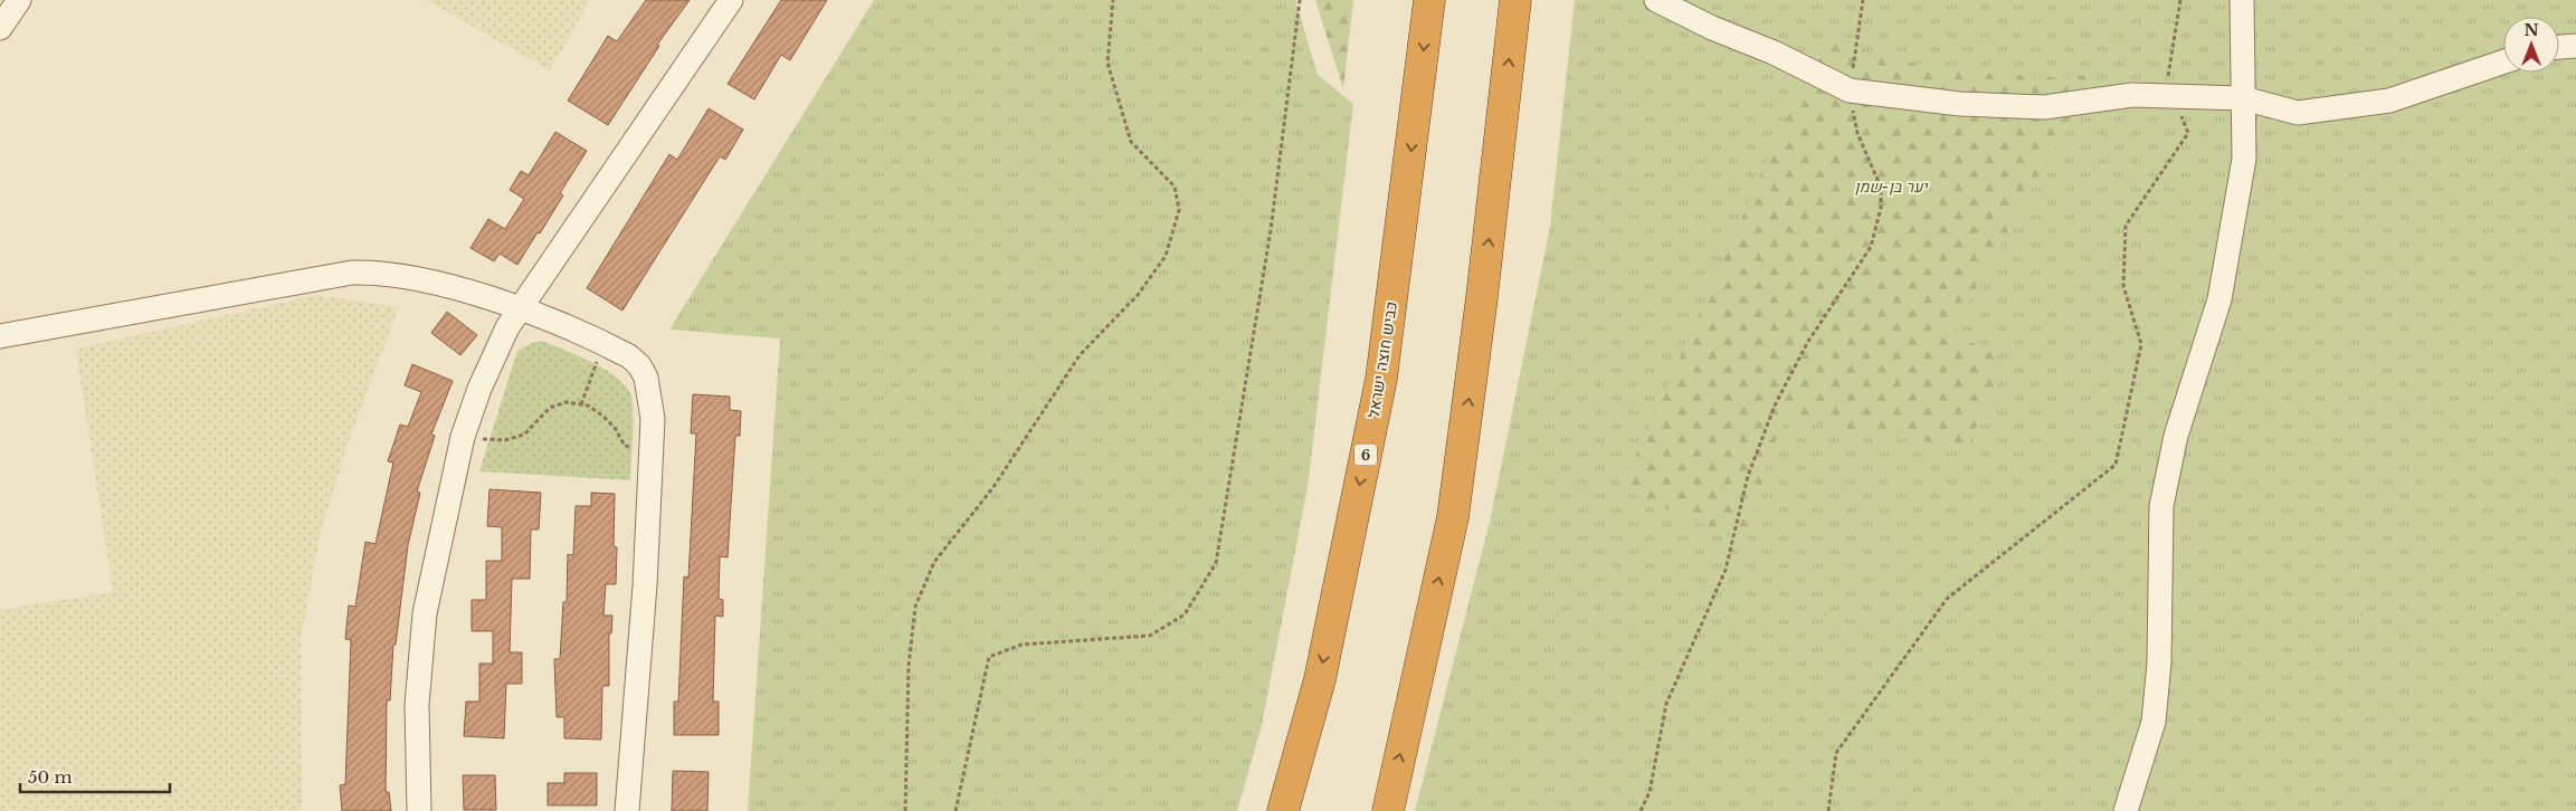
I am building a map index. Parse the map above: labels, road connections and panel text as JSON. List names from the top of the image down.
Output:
{
  "streets": {
    "highway": ["כביש חוצה ישראל", "6"]
  },
  "parks": ["יער בן-שמן"],
  "scale_bar": "50 m",
  "north": "top"
}
